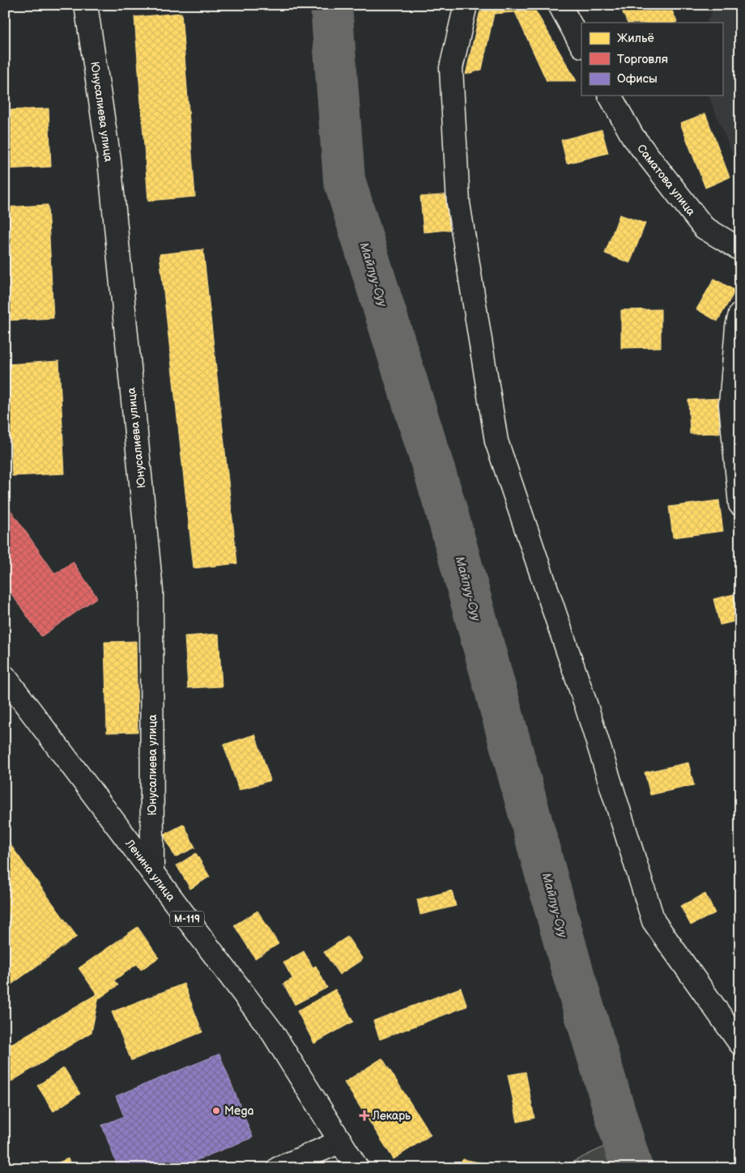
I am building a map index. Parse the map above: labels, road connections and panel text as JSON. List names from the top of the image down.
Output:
{
  "streets": {
    "street": [
      "Юнусалиева улица",
      "Саматова улица",
      "Ленина улица",
      "М-119"
    ]
  },
  "crossings": [
    ["Юнусалиева улица", "Ленина улица"]
  ],
  "water": ["Майлуу-Суу"],
  "places": {
    "other": ["Mega"],
    "health": ["Лекарь"]
  },
  "legend": ["Жильё", "Торговля", "Офисы"]
}
